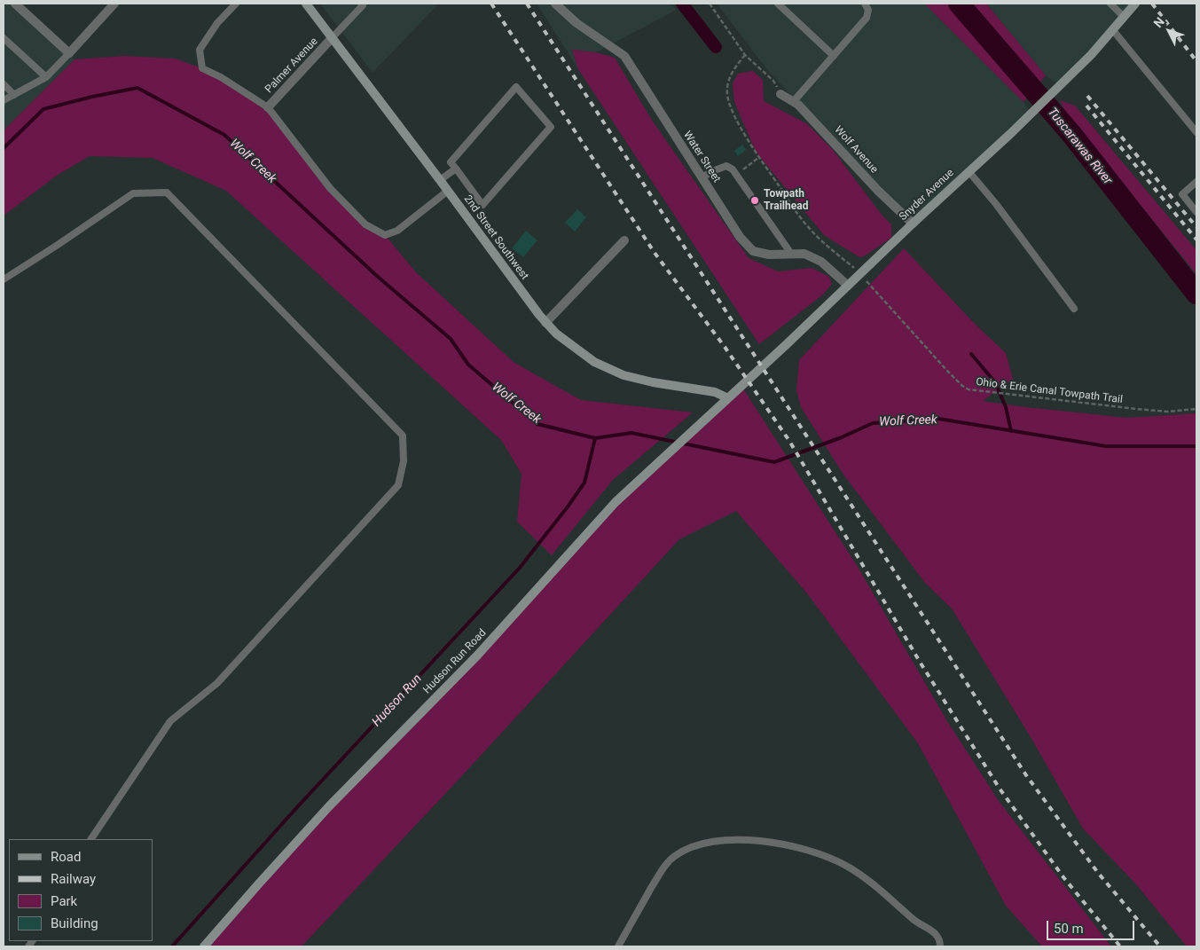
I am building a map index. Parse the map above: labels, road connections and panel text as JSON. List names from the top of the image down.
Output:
{
  "streets": {
    "main road": ["Snyder Avenue", "2nd Street Southwest", "Hudson Run Road"],
    "street": ["Palmer Avenue", "Wolf Avenue", "Water Street"],
    "path": ["Ohio & Erie Canal Towpath Trail"]
  },
  "crossings": [
    ["Palmer Avenue", "2nd Street Southwest"],
    ["Wolf Avenue", "Snyder Avenue"],
    ["Water Street", "Snyder Avenue"],
    ["Snyder Avenue", "2nd Street Southwest"],
    ["Snyder Avenue", "Hudson Run Road"],
    ["2nd Street Southwest", "Hudson Run Road"]
  ],
  "water": ["Tuscarawas River", "Wolf Creek", "Hudson Run"],
  "places": ["Towpath Trailhead"],
  "legend": [
    "Road",
    "Railway",
    "Park",
    "Building"
  ],
  "scale_bar": "50 m",
  "north": "top left"
}
